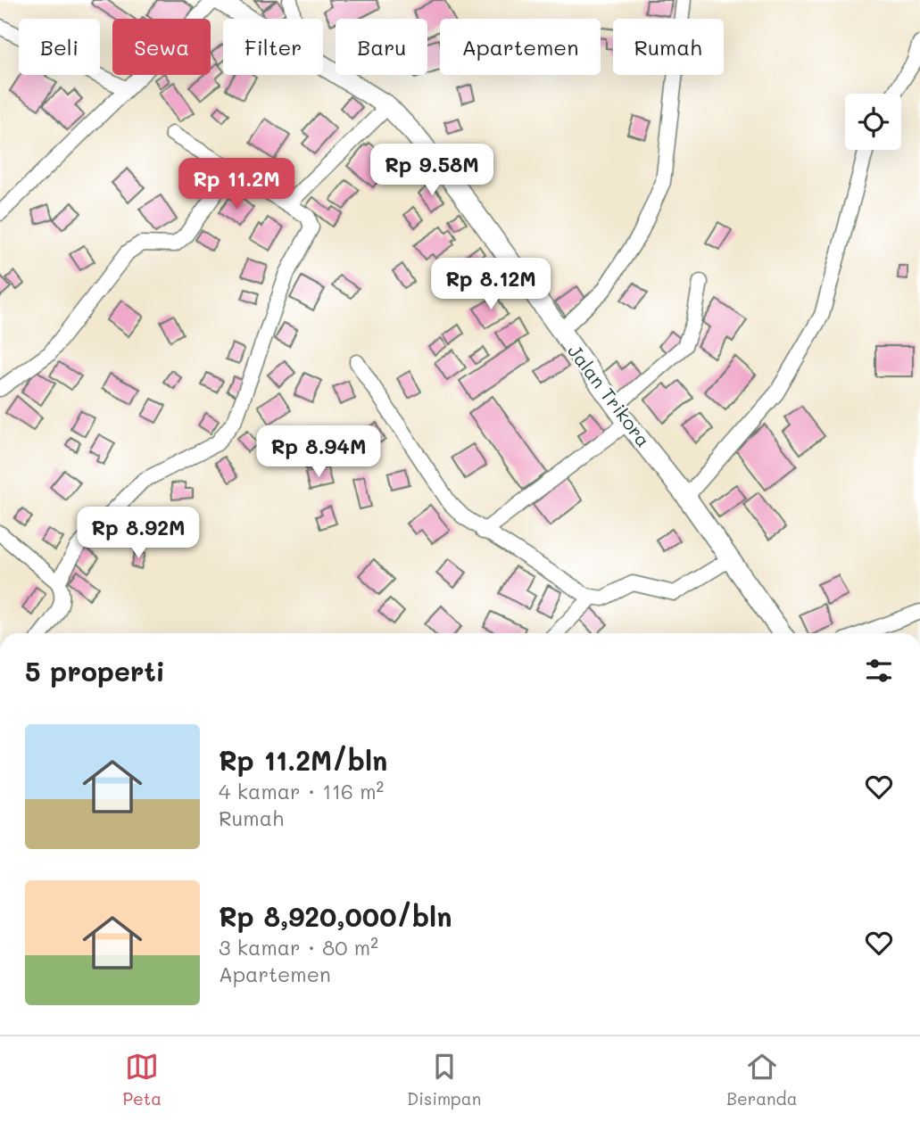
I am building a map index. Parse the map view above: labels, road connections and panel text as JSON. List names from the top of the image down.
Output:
{
  "streets": {
    "street": ["Jalan Trikora"]
  },
  "page": {
    "chip": [
      "Beli",
      "Sewa",
      "Filter",
      "Baru",
      "Apartemen",
      "Rumah"
    ],
    "price": [
      "Rp 9.58M",
      "Rp 11.2M",
      "Rp 8.12M",
      "Rp 8.94M",
      "Rp 8.92M"
    ],
    "heading": "5 properti",
    "list": [
      {
        "name": "Rp 11.2M/bln",
        "note": "4 kamar · 116 m² · Rumah"
      },
      {
        "name": "Rp 8,920,000/bln",
        "note": "3 kamar · 80 m² · Apartemen"
      }
    ],
    "tabs": ["Peta", "Disimpan", "Beranda"]
  }
}
